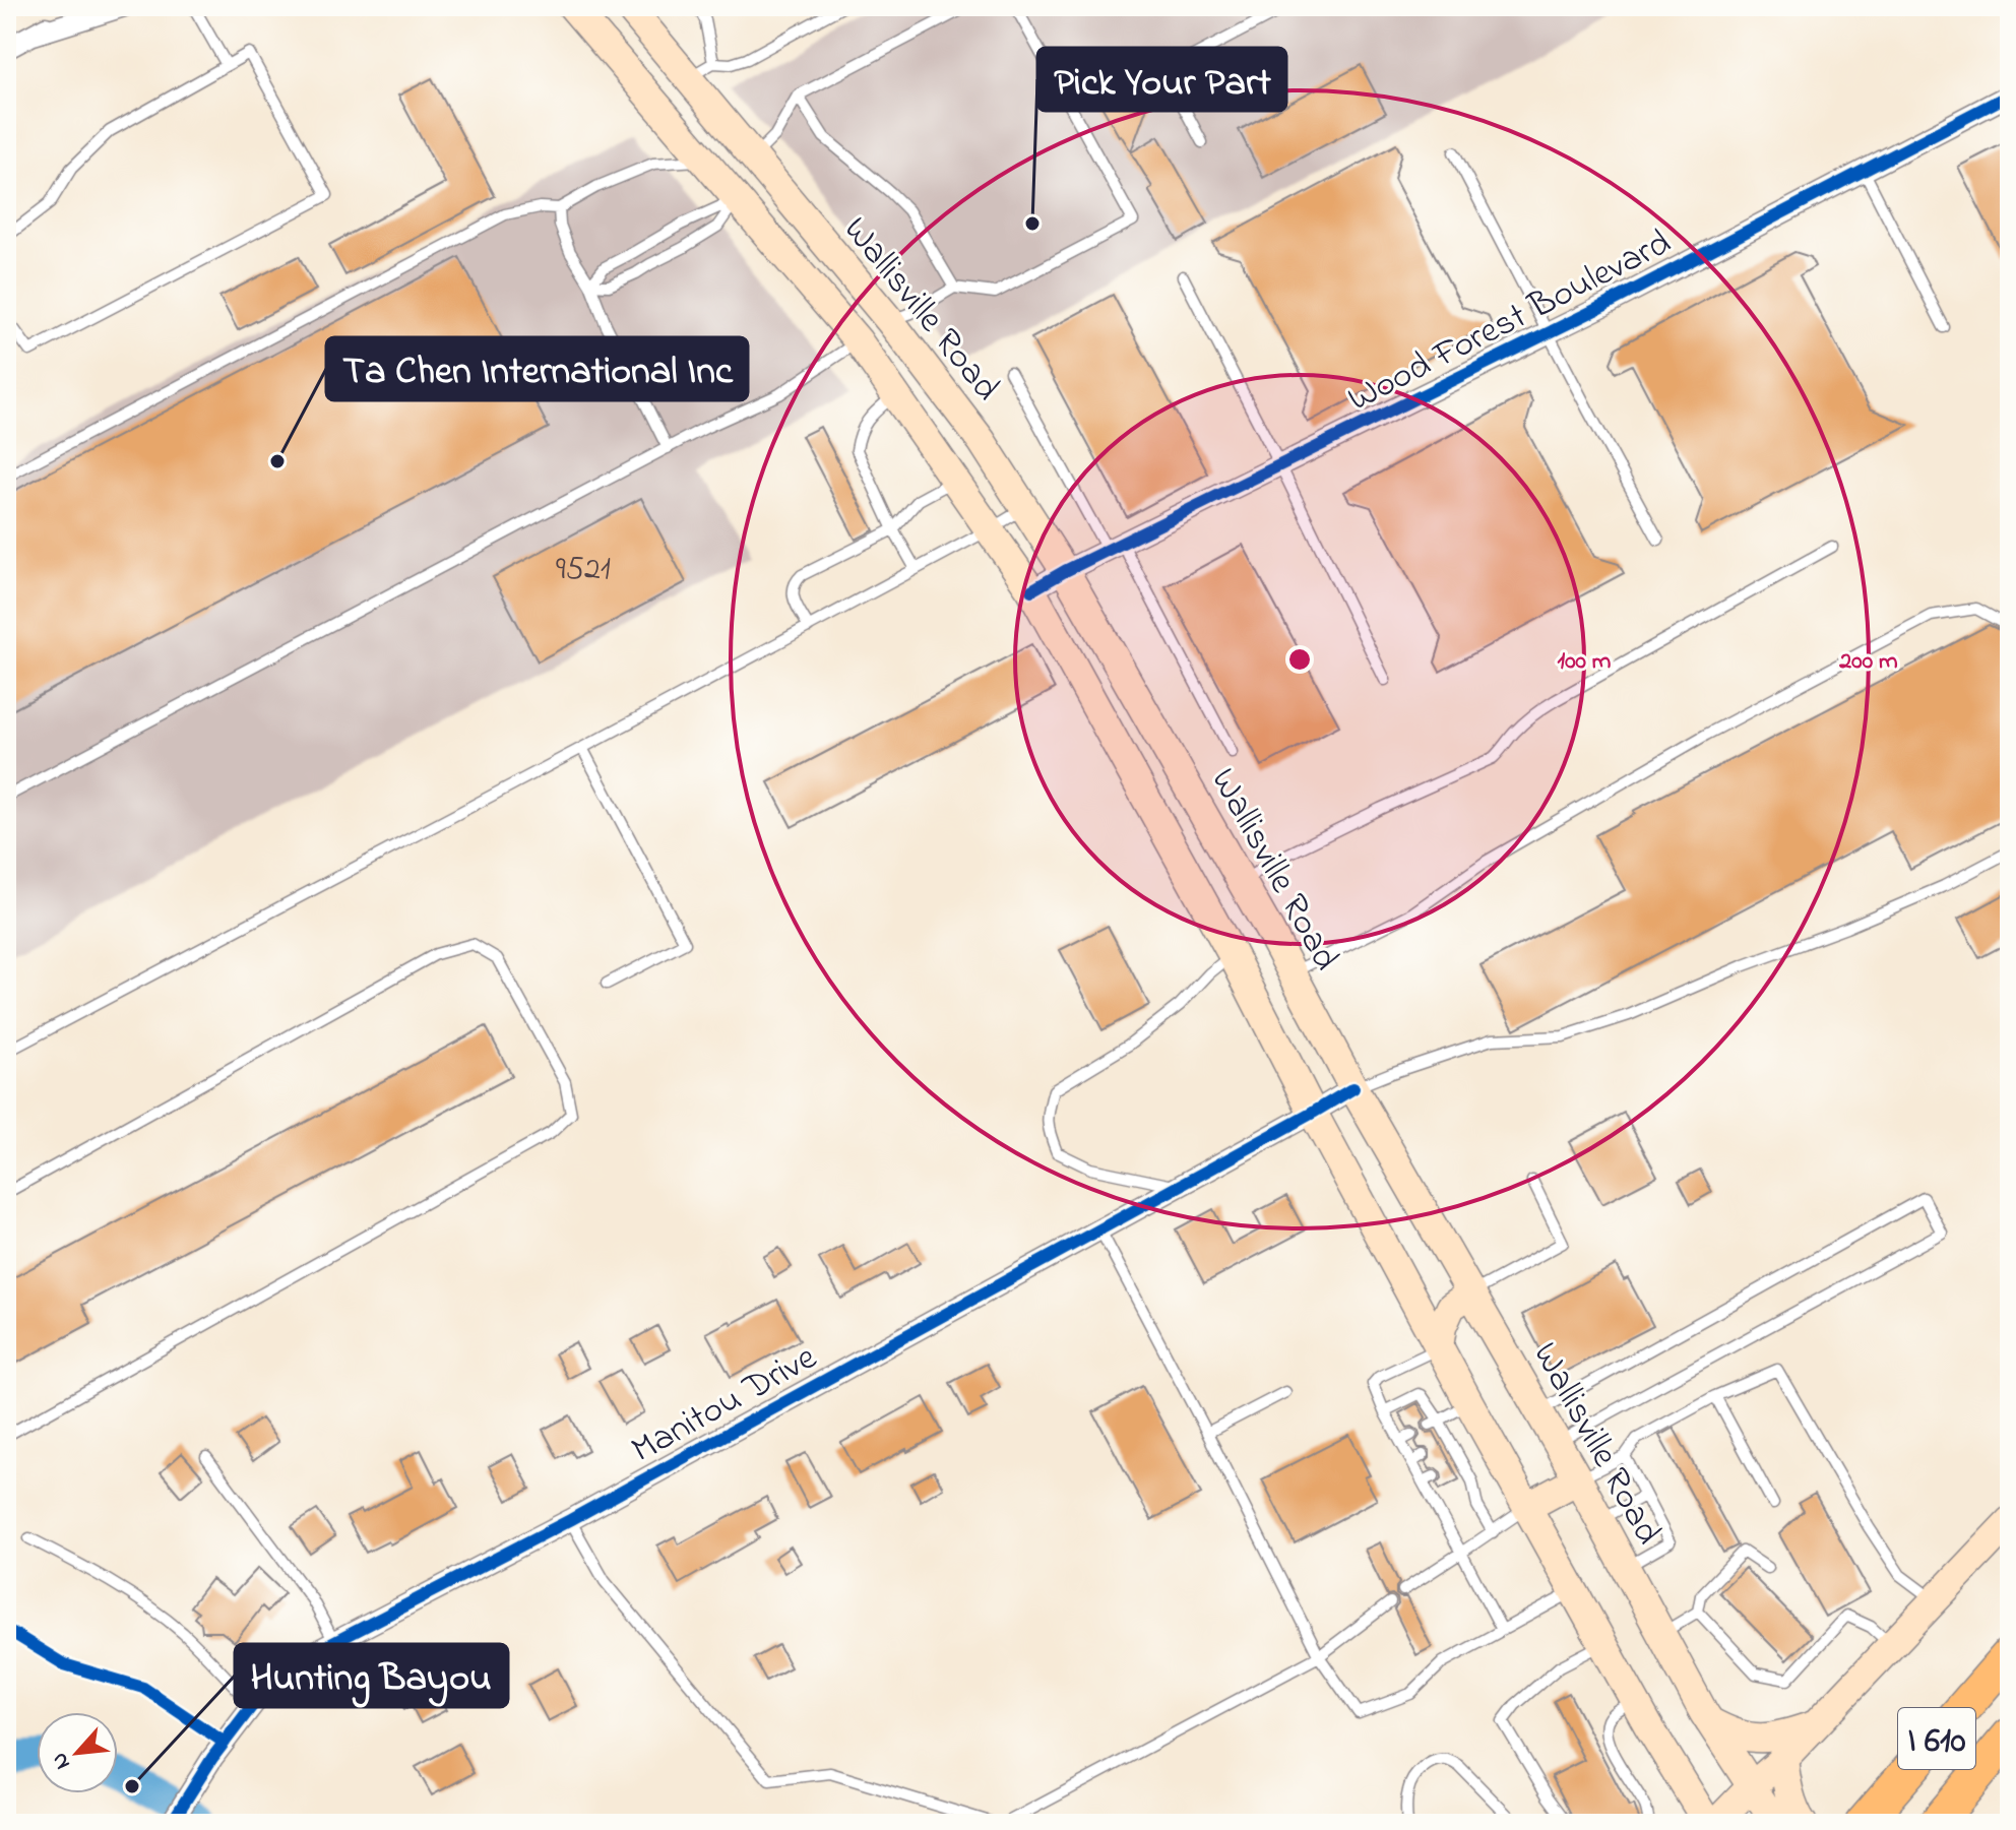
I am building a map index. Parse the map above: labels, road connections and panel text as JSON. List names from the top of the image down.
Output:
{
  "streets": {
    "highway": ["I 610"],
    "main road": ["Wallisville Road"],
    "street": ["Wood Forest Boulevard", "Manitou Drive"]
  },
  "crossings": [
    ["Wallisville Road", "Wood Forest Boulevard"],
    ["Wallisville Road", "Manitou Drive"]
  ],
  "places": ["Pick Your Part", "Ta Chen International Inc", "Hunting Bayou"],
  "house_numbers": ["9521"],
  "north": "bottom left",
  "rings": ["100 m", "200 m"]
}
